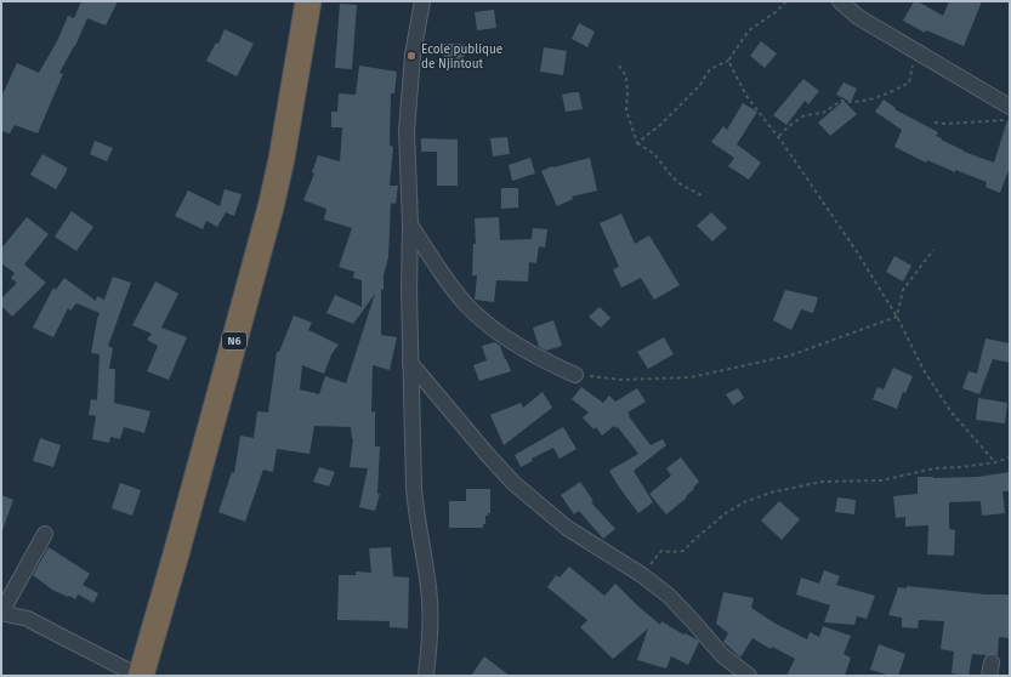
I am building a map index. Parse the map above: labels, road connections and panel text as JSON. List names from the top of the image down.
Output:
{
  "streets": {
    "highway": ["N6"]
  },
  "places": ["Ecole publique de Njintout"]
}
